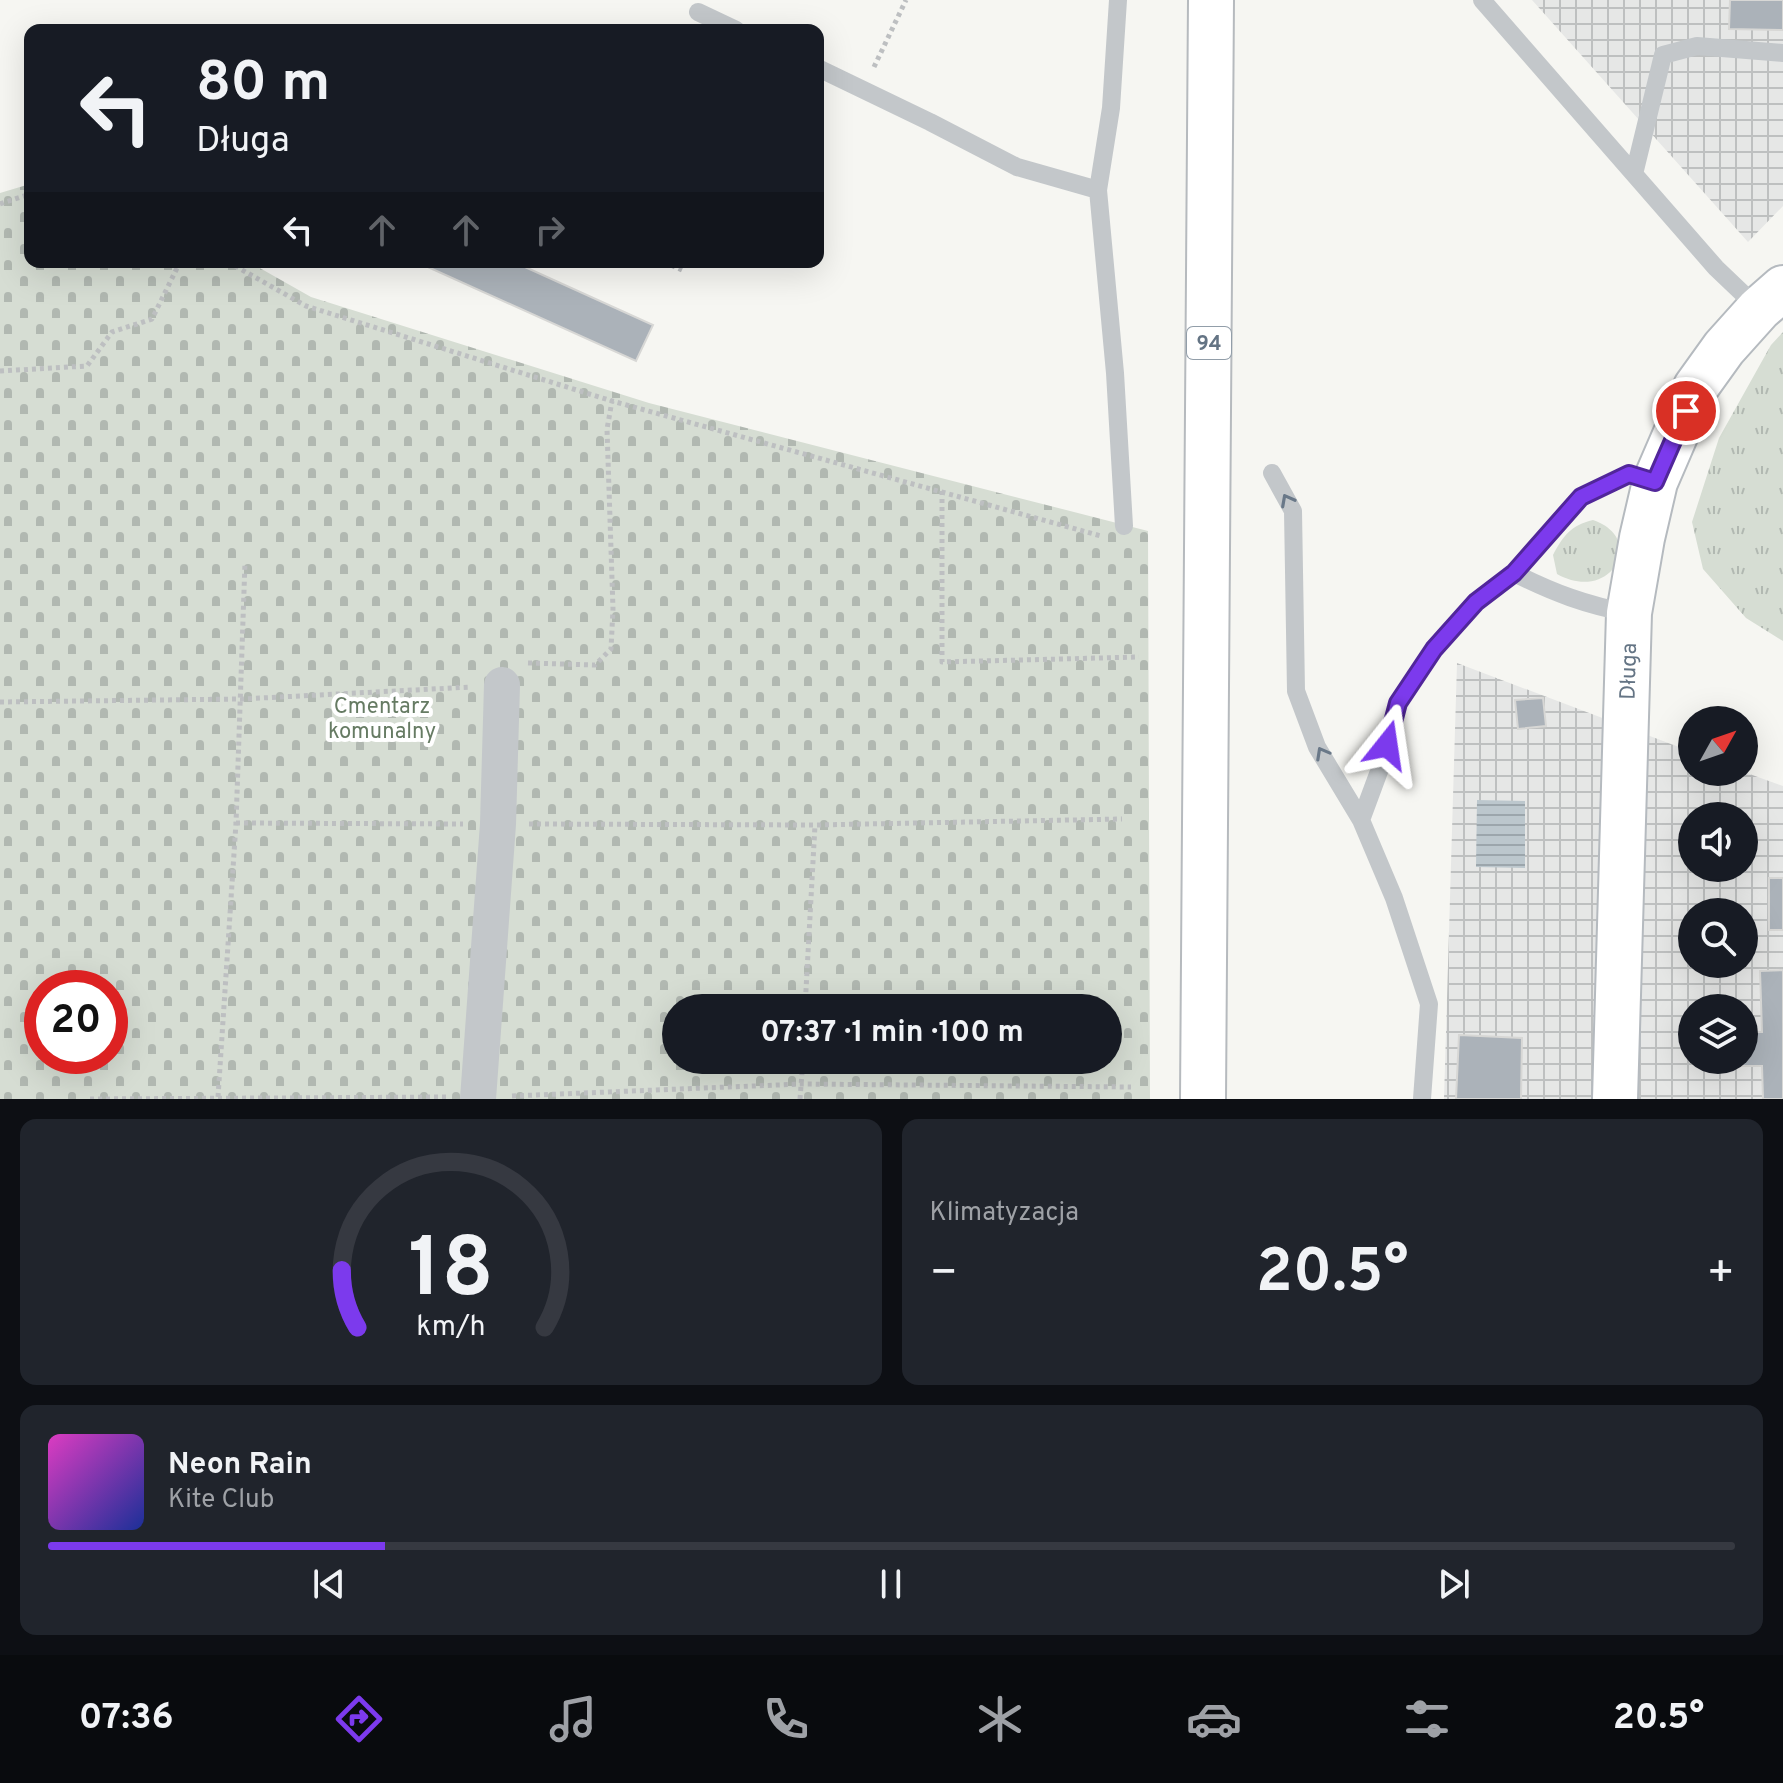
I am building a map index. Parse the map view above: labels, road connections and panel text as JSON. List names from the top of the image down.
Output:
{
  "streets": {
    "main road": ["94", "Długa"]
  },
  "parks": ["Cmentarz komunalny"],
  "north": "top right",
  "page": {
    "turn": ["80 m", "Długa"],
    "limit": "20",
    "trip": "07:37 · 1 min · 100 m",
    "tile": "Klimatyzacja",
    "heat": ["−", "20.5°", "+"],
    "song": ["Neon Rain", "Kite Club"],
    "tabs": ["07:36", "20.5°"],
    "gauge": ["18", "km/h"]
  }
}
